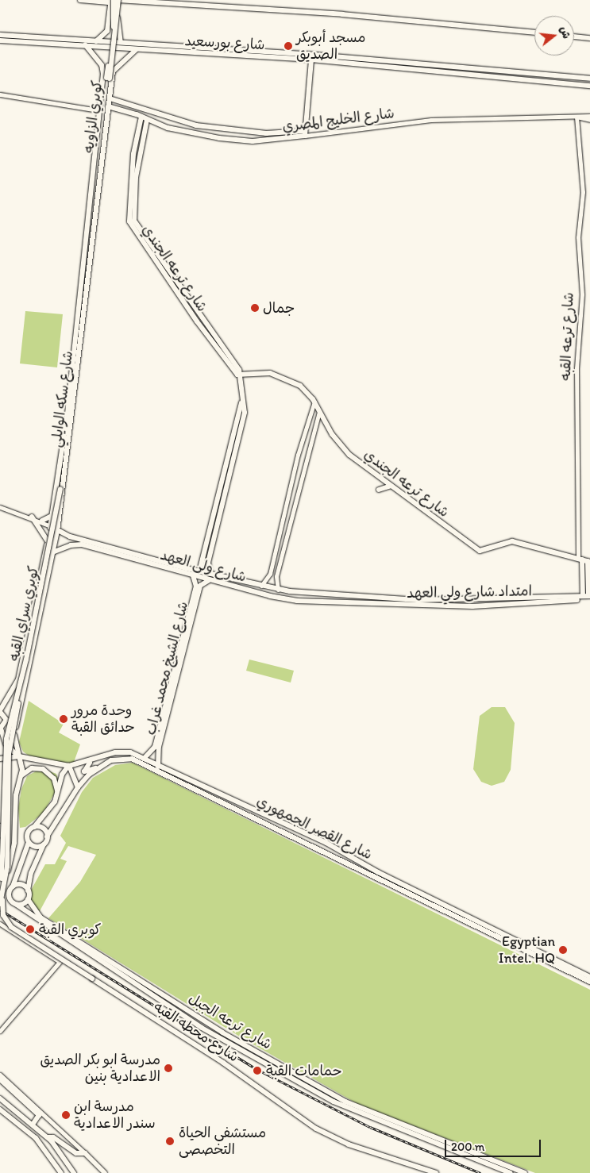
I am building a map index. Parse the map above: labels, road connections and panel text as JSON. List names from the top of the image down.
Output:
{
  "streets": {
    "main road": [
      "شارع بورسعيد",
      "كوبري الزاويه",
      "شارع الخليج المصري",
      "شارع ترعه الجندي",
      "شارع ترعه القبه",
      "شارع سكه الوايلي",
      "شارع ولى العهد",
      "امتداد شارع ولي العهد",
      "كوبري سراي القبه",
      "شارع الشيخ محمد غراب",
      "شارع القصر الجمهوري",
      "شارع ترعه الجبل",
      "شارع محطه القبه"
    ]
  },
  "crossings": [
    ["كوبري الزاويه", "شارع سكه الوايلي"],
    ["شارع الخليج المصري", "شارع ترعه الجندي"],
    ["شارع الخليج المصري", "شارع ترعه القبه"],
    ["شارع الخليج المصري", "شارع سكه الوايلي"],
    ["شارع ترعه الجندي", "شارع ترعه القبه"],
    ["شارع ترعه القبه", "امتداد شارع ولي العهد"],
    ["شارع سكه الوايلي", "شارع ولى العهد"],
    ["شارع سكه الوايلي", "كوبري سراي القبه"],
    ["شارع سكه الوايلي", "شارع القصر الجمهوري"],
    ["شارع ولى العهد", "امتداد شارع ولي العهد"],
    ["شارع ولى العهد", "شارع الشيخ محمد غراب"],
    ["كوبري سراي القبه", "شارع ترعه الجبل"],
    ["كوبري سراي القبه", "شارع محطه القبه"],
    ["شارع الشيخ محمد غراب", "شارع القصر الجمهوري"],
    ["شارع ترعه الجبل", "شارع محطه القبه"]
  ],
  "places": [
    "مسجد أبوبكر الصديق",
    "جمال",
    "وحدة مرور حدائق القبة",
    "كوبري القبة",
    "Egyptian Intel. HQ",
    "مدرسة ابو بكر الصديق الاعدادية بنين",
    "حمامات القبة",
    "مدرسة ابن سندر الاعدادية",
    "مستشفى الحياة التخصصى"
  ],
  "scale_bar": "200 m",
  "north": "right"
}
